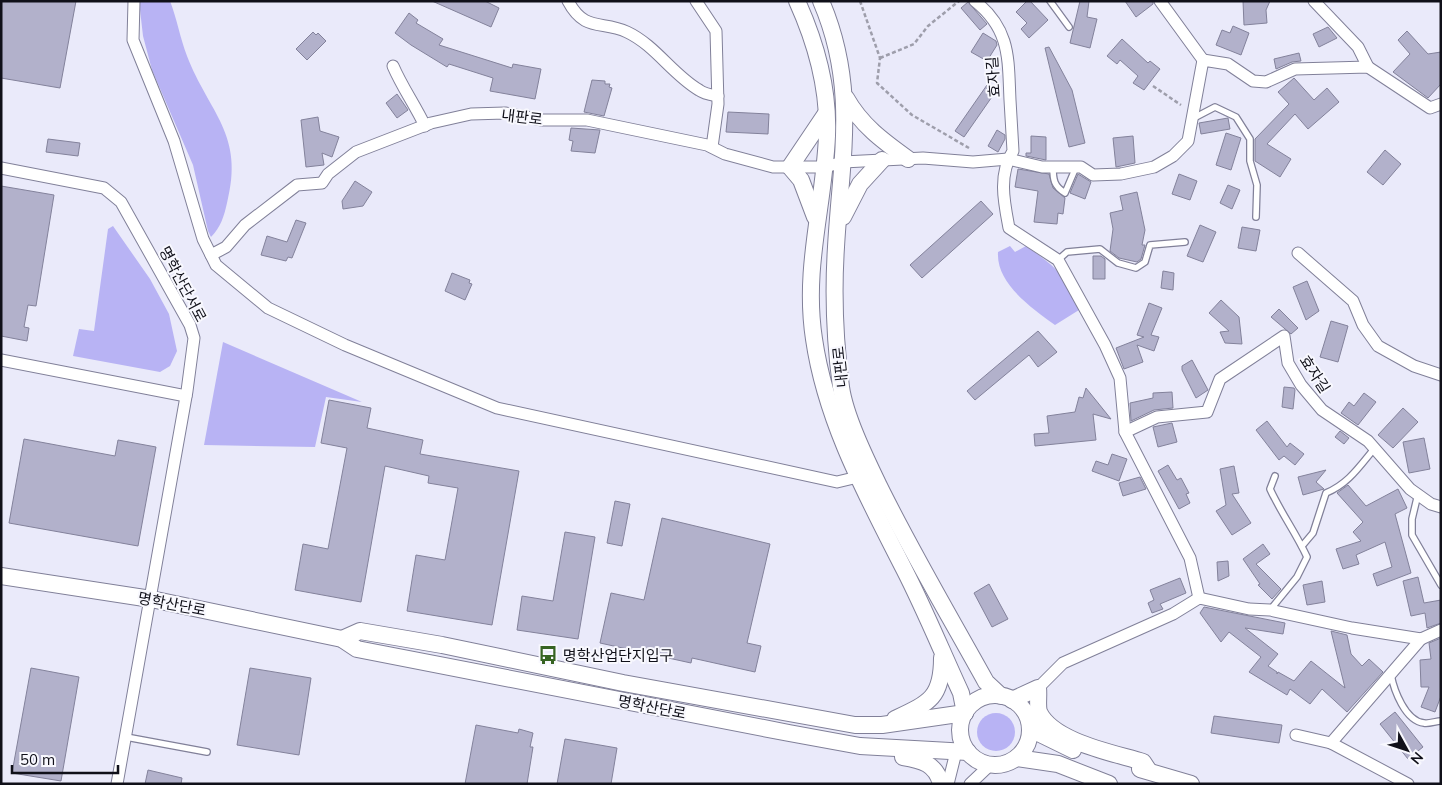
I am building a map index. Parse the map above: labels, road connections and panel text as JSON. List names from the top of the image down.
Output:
{
  "streets": {
    "street": [
      "효자길",
      "내판로",
      "명학산단서로",
      "명학산단로"
    ]
  },
  "crossings": [
    ["내판로", "명학산단로"],
    ["명학산단서로", "명학산단로"]
  ],
  "places": {
    "bus stop": ["명학산업단지입구"]
  },
  "scale_bar": "50 m",
  "north": "bottom right"
}
